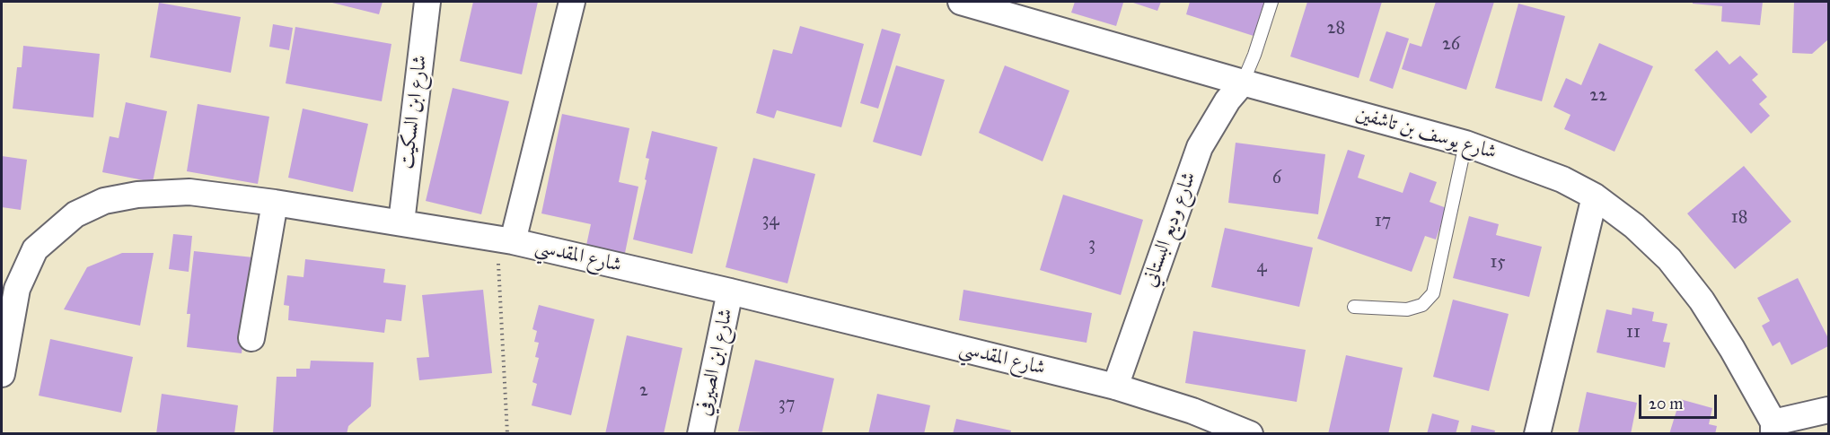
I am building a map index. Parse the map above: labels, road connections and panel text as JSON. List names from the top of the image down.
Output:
{
  "streets": {
    "street": [
      "شارع ابن السكيت",
      "شارع يوسف بن تاشفين",
      "شارع وديع البستاني",
      "شارع المقدسي",
      "شارع ابن الصيرفي"
    ]
  },
  "crossings": [
    ["شارع ابن السكيت", "شارع المقدسي"],
    ["شارع يوسف بن تاشفين", "شارع وديع البستاني"],
    ["شارع وديع البستاني", "شارع المقدسي"],
    ["شارع المقدسي", "شارع ابن الصيرفي"]
  ],
  "house_numbers": [
    "28",
    "26",
    "22",
    "6",
    "18",
    "34",
    "17",
    "3",
    "15",
    "4",
    "11",
    "2",
    "37"
  ],
  "scale_bar": "20 m"
}
